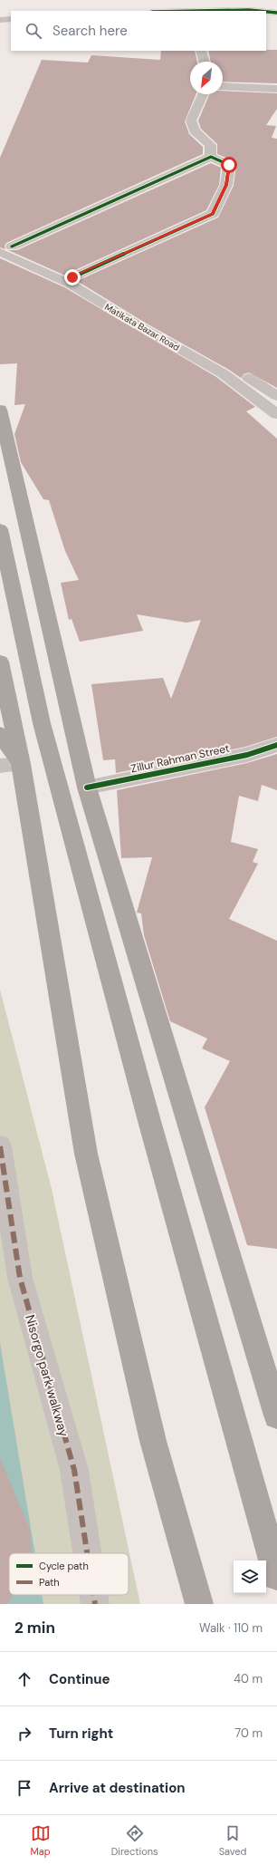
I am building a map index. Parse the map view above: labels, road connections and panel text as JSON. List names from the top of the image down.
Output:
{
  "streets": {
    "street": ["Matikata Bazar Road", "Zillur Rahman Street", "Nisorgo park walkway"]
  },
  "legend": ["Cycle path", "Path"],
  "north": "bottom left",
  "page": {
    "search": "Search here",
    "heading": ["2 min", "Walk · 110 m"],
    "list": [
      ["Continue", "40 m"],
      ["Turn right", "70 m"],
      "Arrive at destination"
    ],
    "nav": ["Map", "Directions", "Saved"]
  }
}
